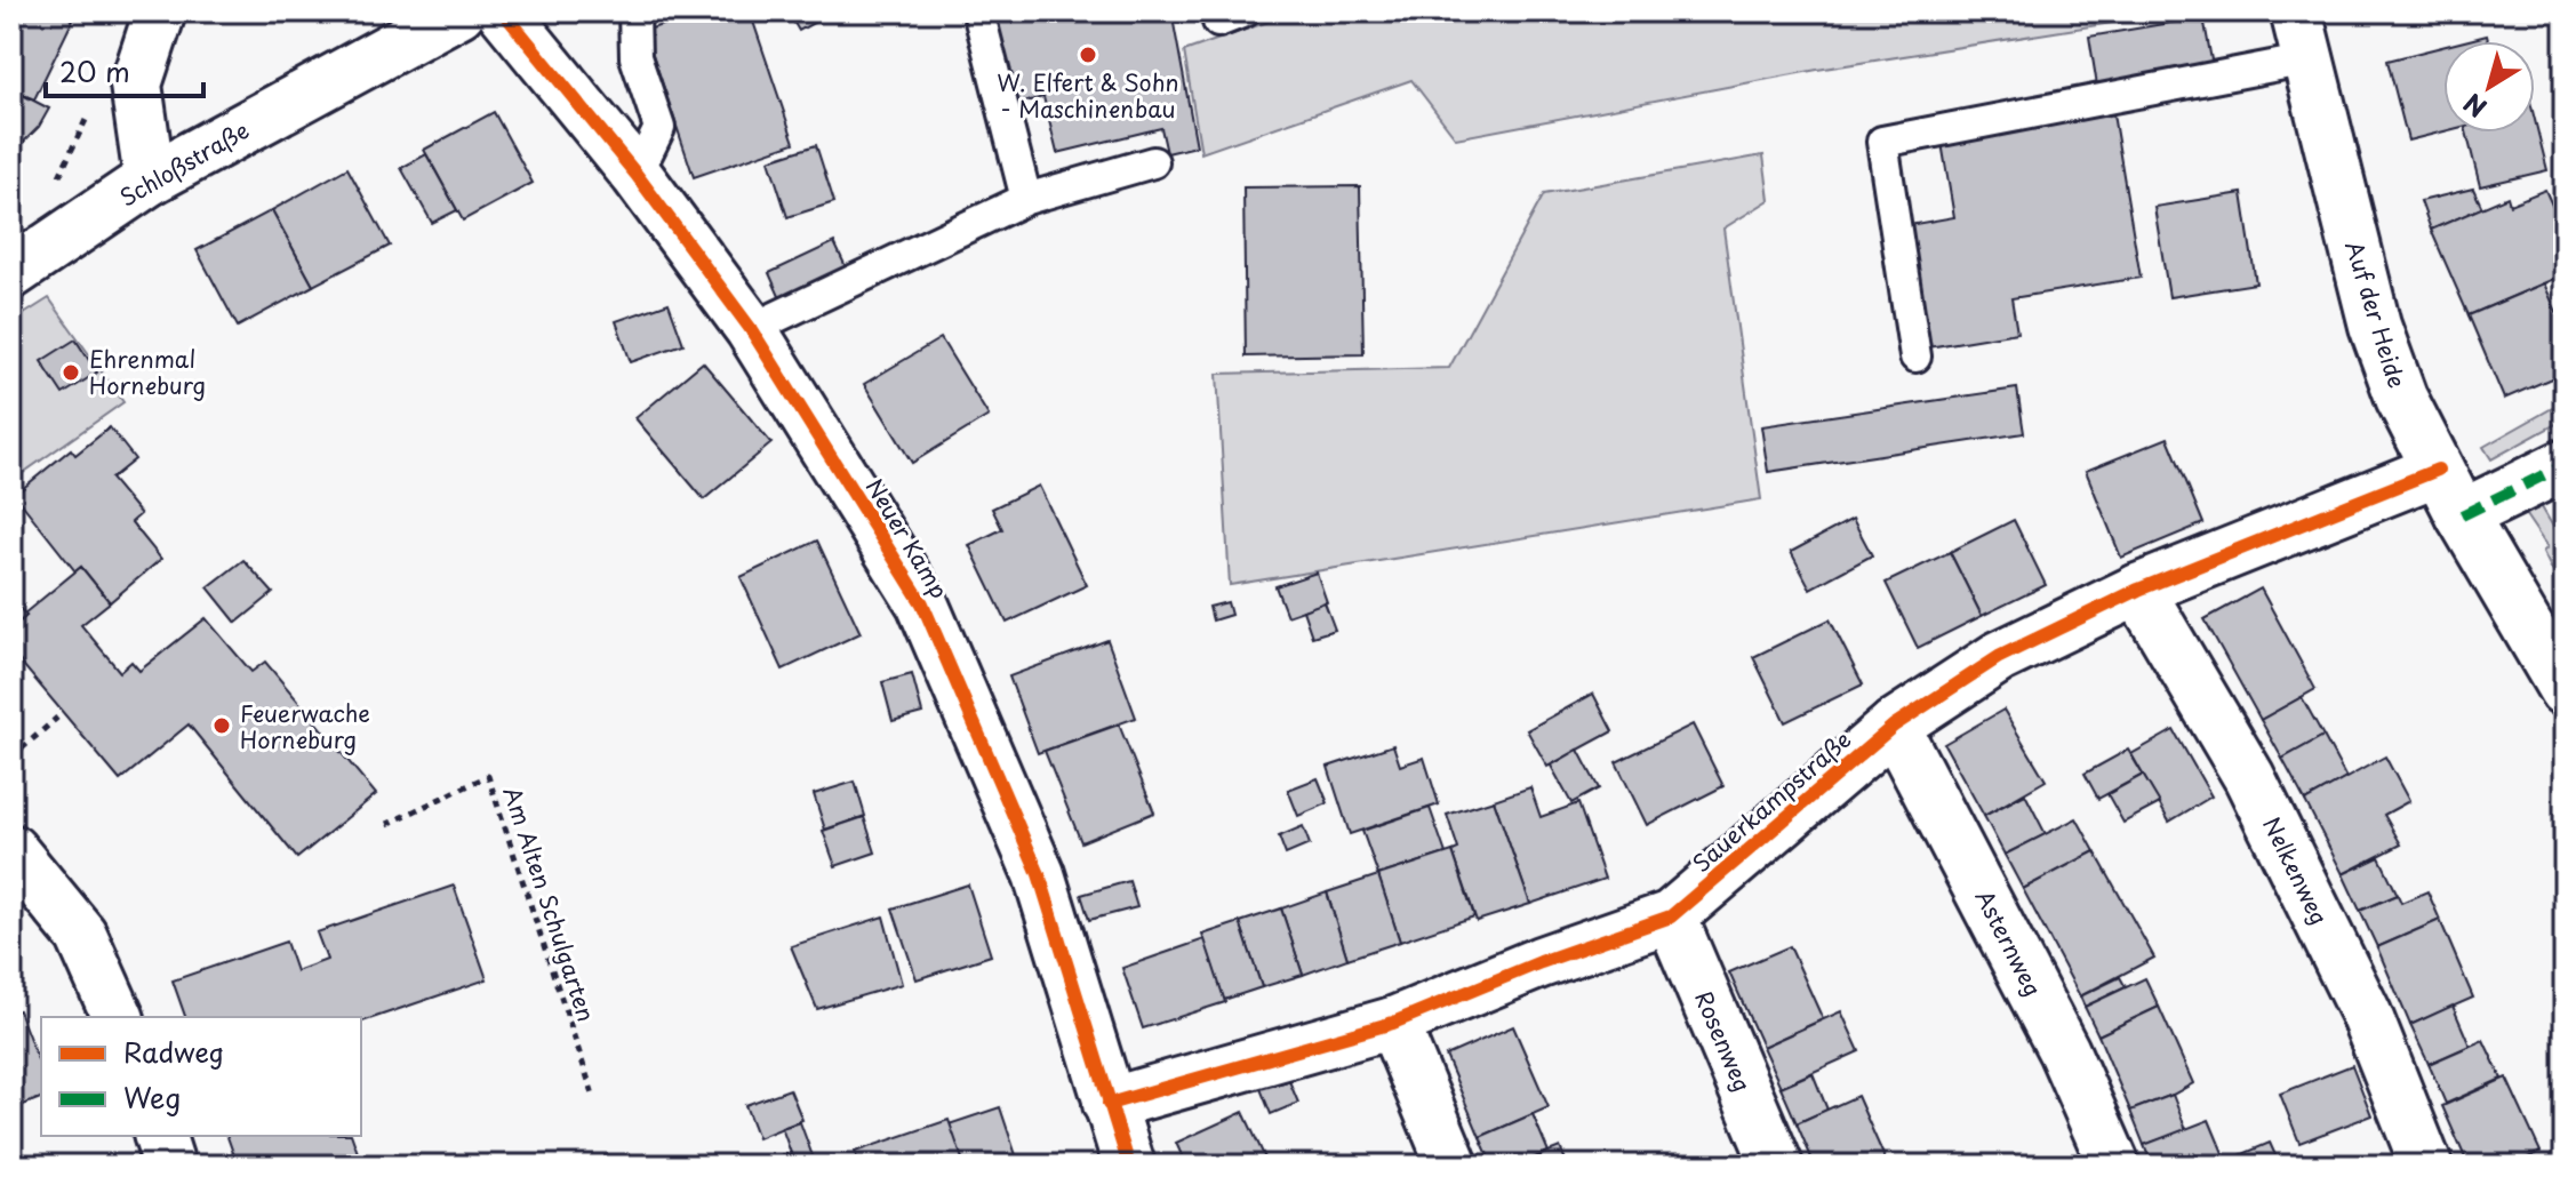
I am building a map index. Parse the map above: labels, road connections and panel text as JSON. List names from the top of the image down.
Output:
{
  "streets": {
    "street": [
      "Schloßstraße",
      "Auf der Heide",
      "Neuer Kamp",
      "Sauerkampstraße",
      "Nelkenweg",
      "Asternweg",
      "Rosenweg"
    ],
    "path": ["Am Alten Schulgarten"]
  },
  "crossings": [
    ["Auf der Heide", "Sauerkampstraße"],
    ["Neuer Kamp", "Sauerkampstraße"],
    ["Sauerkampstraße", "Nelkenweg"],
    ["Sauerkampstraße", "Asternweg"],
    ["Sauerkampstraße", "Rosenweg"]
  ],
  "places": ["W. Elfert & Sohn - Maschinenbau", "Ehrenmal Horneburg", "Feuerwache Horneburg"],
  "legend": ["Radweg", "Weg"],
  "scale_bar": "20 m",
  "north": "bottom left"
}
